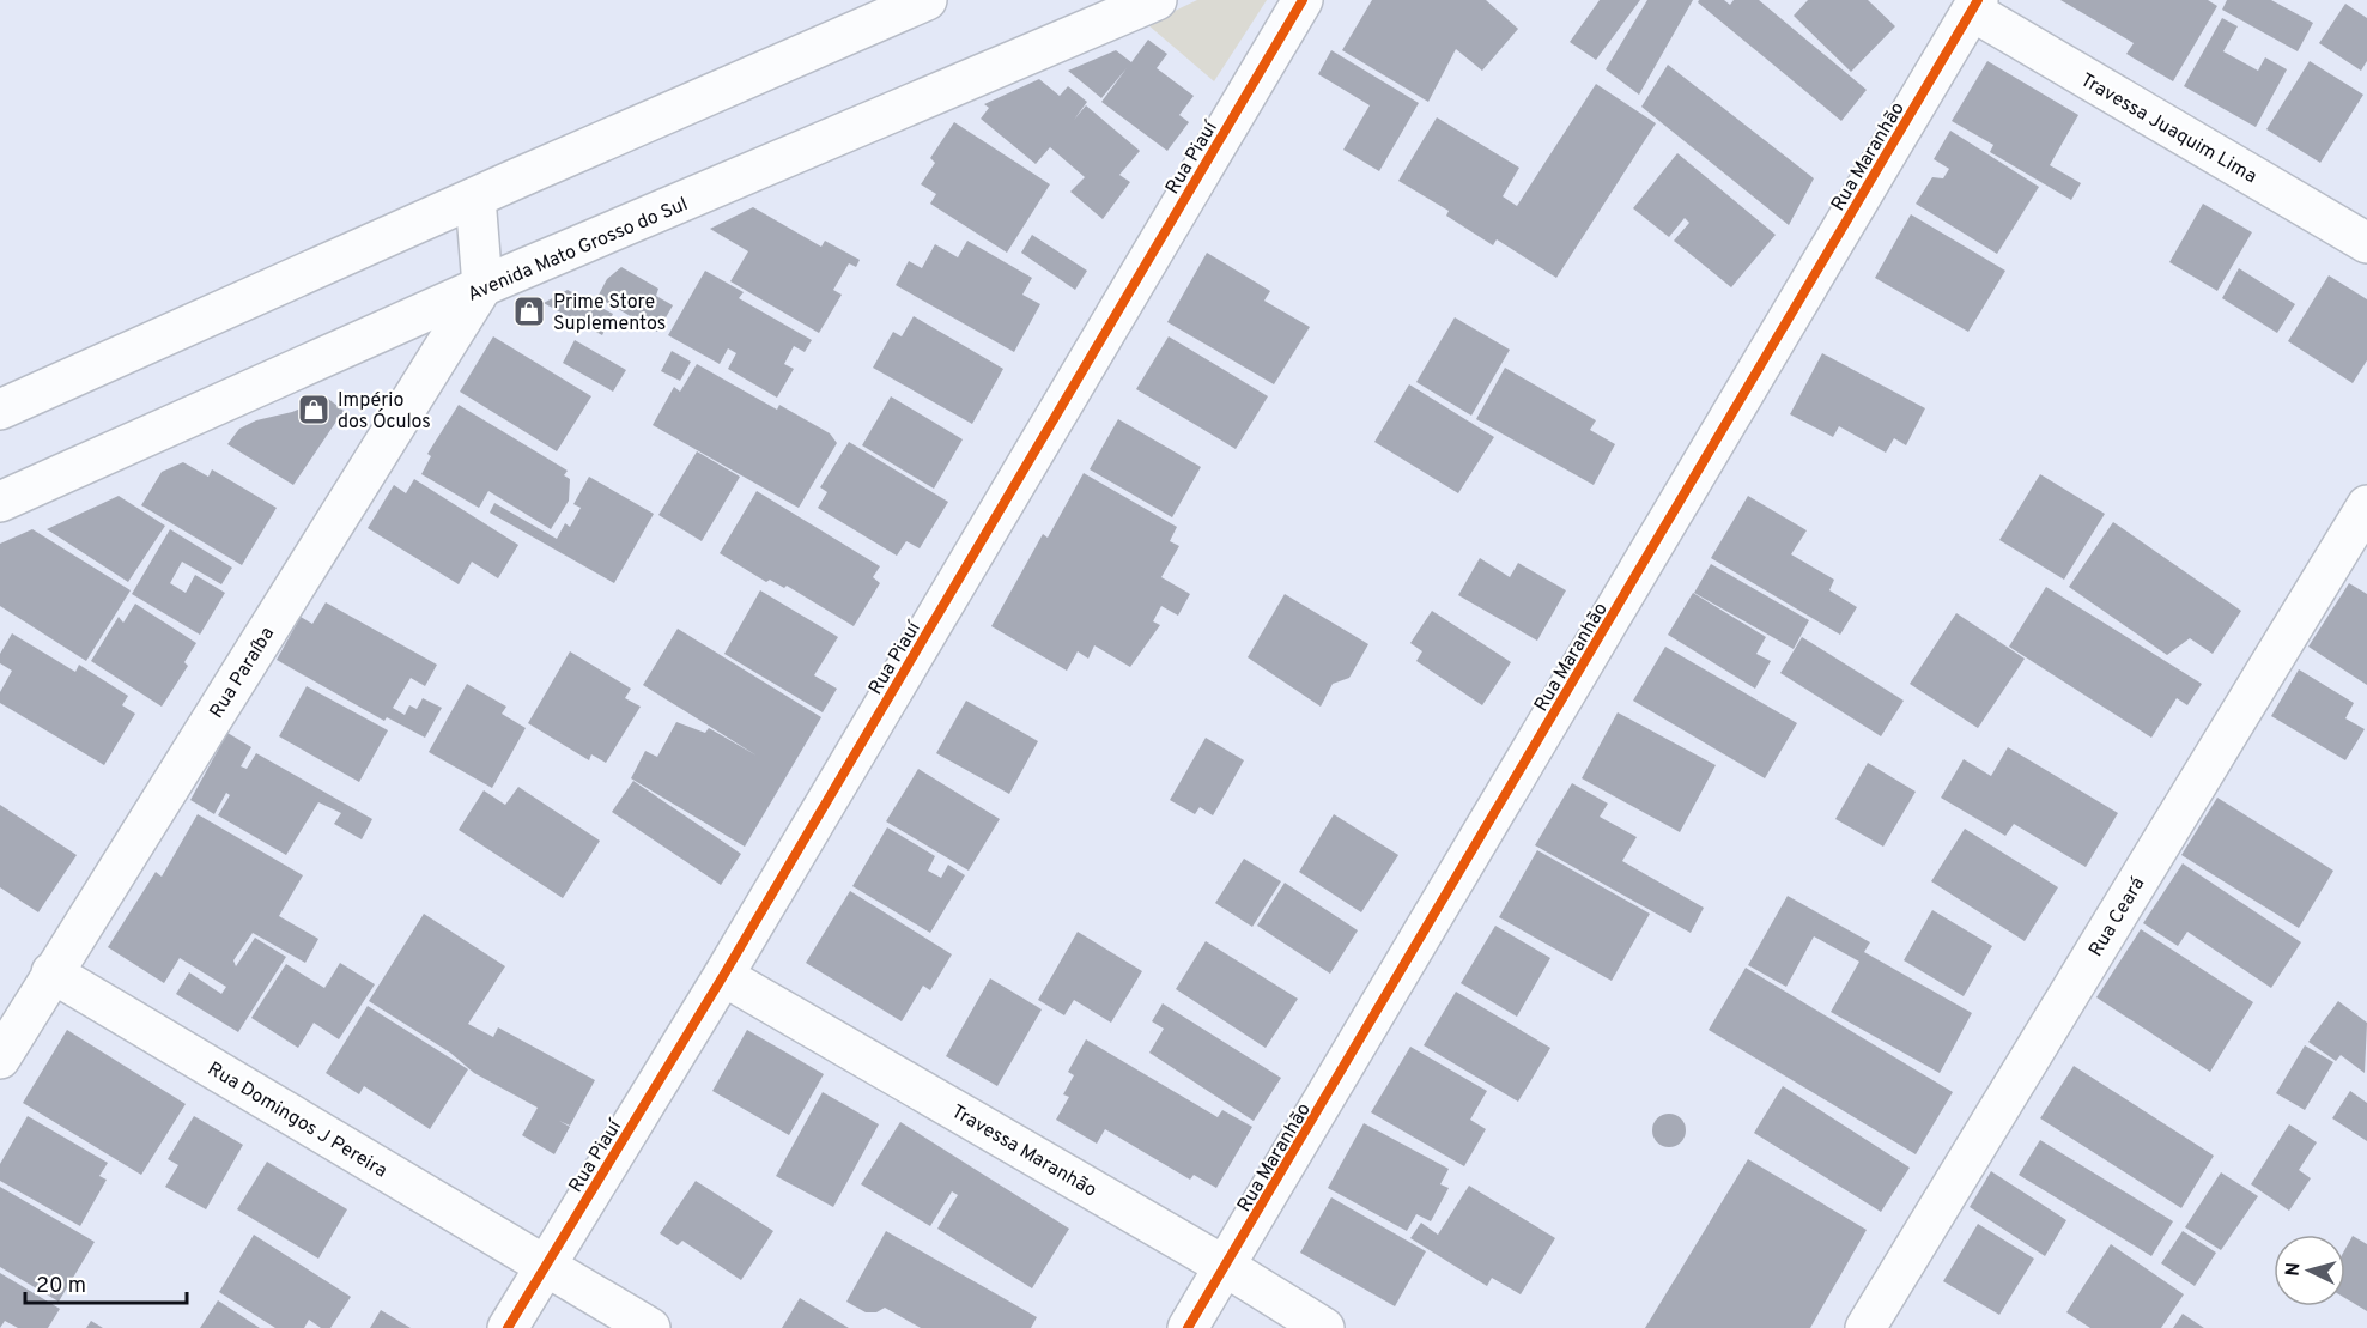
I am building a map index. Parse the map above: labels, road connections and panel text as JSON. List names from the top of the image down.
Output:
{
  "streets": {
    "street": [
      "Travessa Juaquim Lima",
      "Rua Maranhão",
      "Rua Piauí",
      "Avenida Mato Grosso do Sul",
      "Rua Paraíba",
      "Rua Ceará",
      "Rua Domingos J Pereira",
      "Travessa Maranhão"
    ]
  },
  "crossings": [
    ["Travessa Juaquim Lima", "Rua Maranhão"],
    ["Rua Maranhão", "Travessa Maranhão"],
    ["Rua Piauí", "Rua Domingos J Pereira"],
    ["Rua Piauí", "Travessa Maranhão"],
    ["Avenida Mato Grosso do Sul", "Rua Paraíba"],
    ["Rua Paraíba", "Rua Domingos J Pereira"]
  ],
  "places": {
    "shop": ["Prime Store Suplementos", "Império dos Óculos"]
  },
  "scale_bar": "20 m",
  "north": "left"
}
